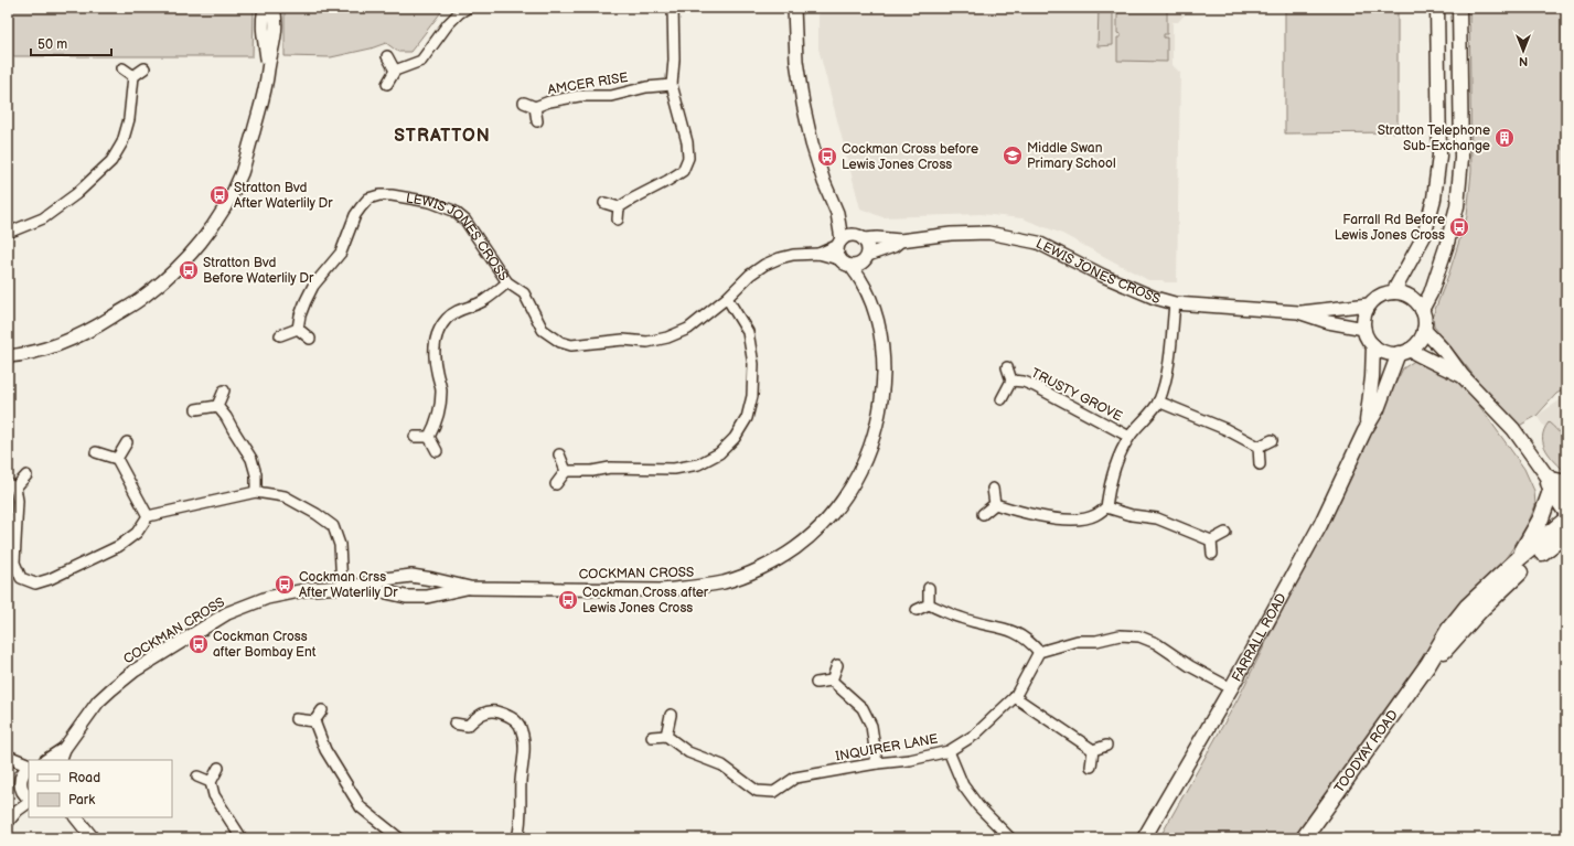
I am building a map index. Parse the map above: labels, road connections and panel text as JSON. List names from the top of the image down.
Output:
{
  "streets": {
    "main road": ["FARRALL ROAD", "TOODYAY ROAD"],
    "street": [
      "AMCER RISE",
      "LEWIS JONES CROSS",
      "TRUSTY GROVE",
      "COCKMAN CROSS",
      "INQUIRER LANE"
    ]
  },
  "crossings": [
    ["LEWIS JONES CROSS", "COCKMAN CROSS"],
    ["LEWIS JONES CROSS", "FARRALL ROAD"]
  ],
  "districts": ["STRATTON"],
  "places": {
    "building": ["Stratton Telephone Sub-Exchange"],
    "school or university": ["Middle Swan Primary School"],
    "bus stop": [
      "Cockman Cross before Lewis Jones Cross",
      "Stratton Bvd After Waterlily Dr",
      "Farrall Rd Before Lewis Jones Cross",
      "Stratton Bvd Before Waterlily Dr",
      "Cockman Crss After Waterlily Dr",
      "Cockman Cross after Lewis Jones Cross",
      "Cockman Cross after Bombay Ent"
    ]
  },
  "legend": ["Road", "Park"],
  "scale_bar": "50 m",
  "north": "bottom"
}
